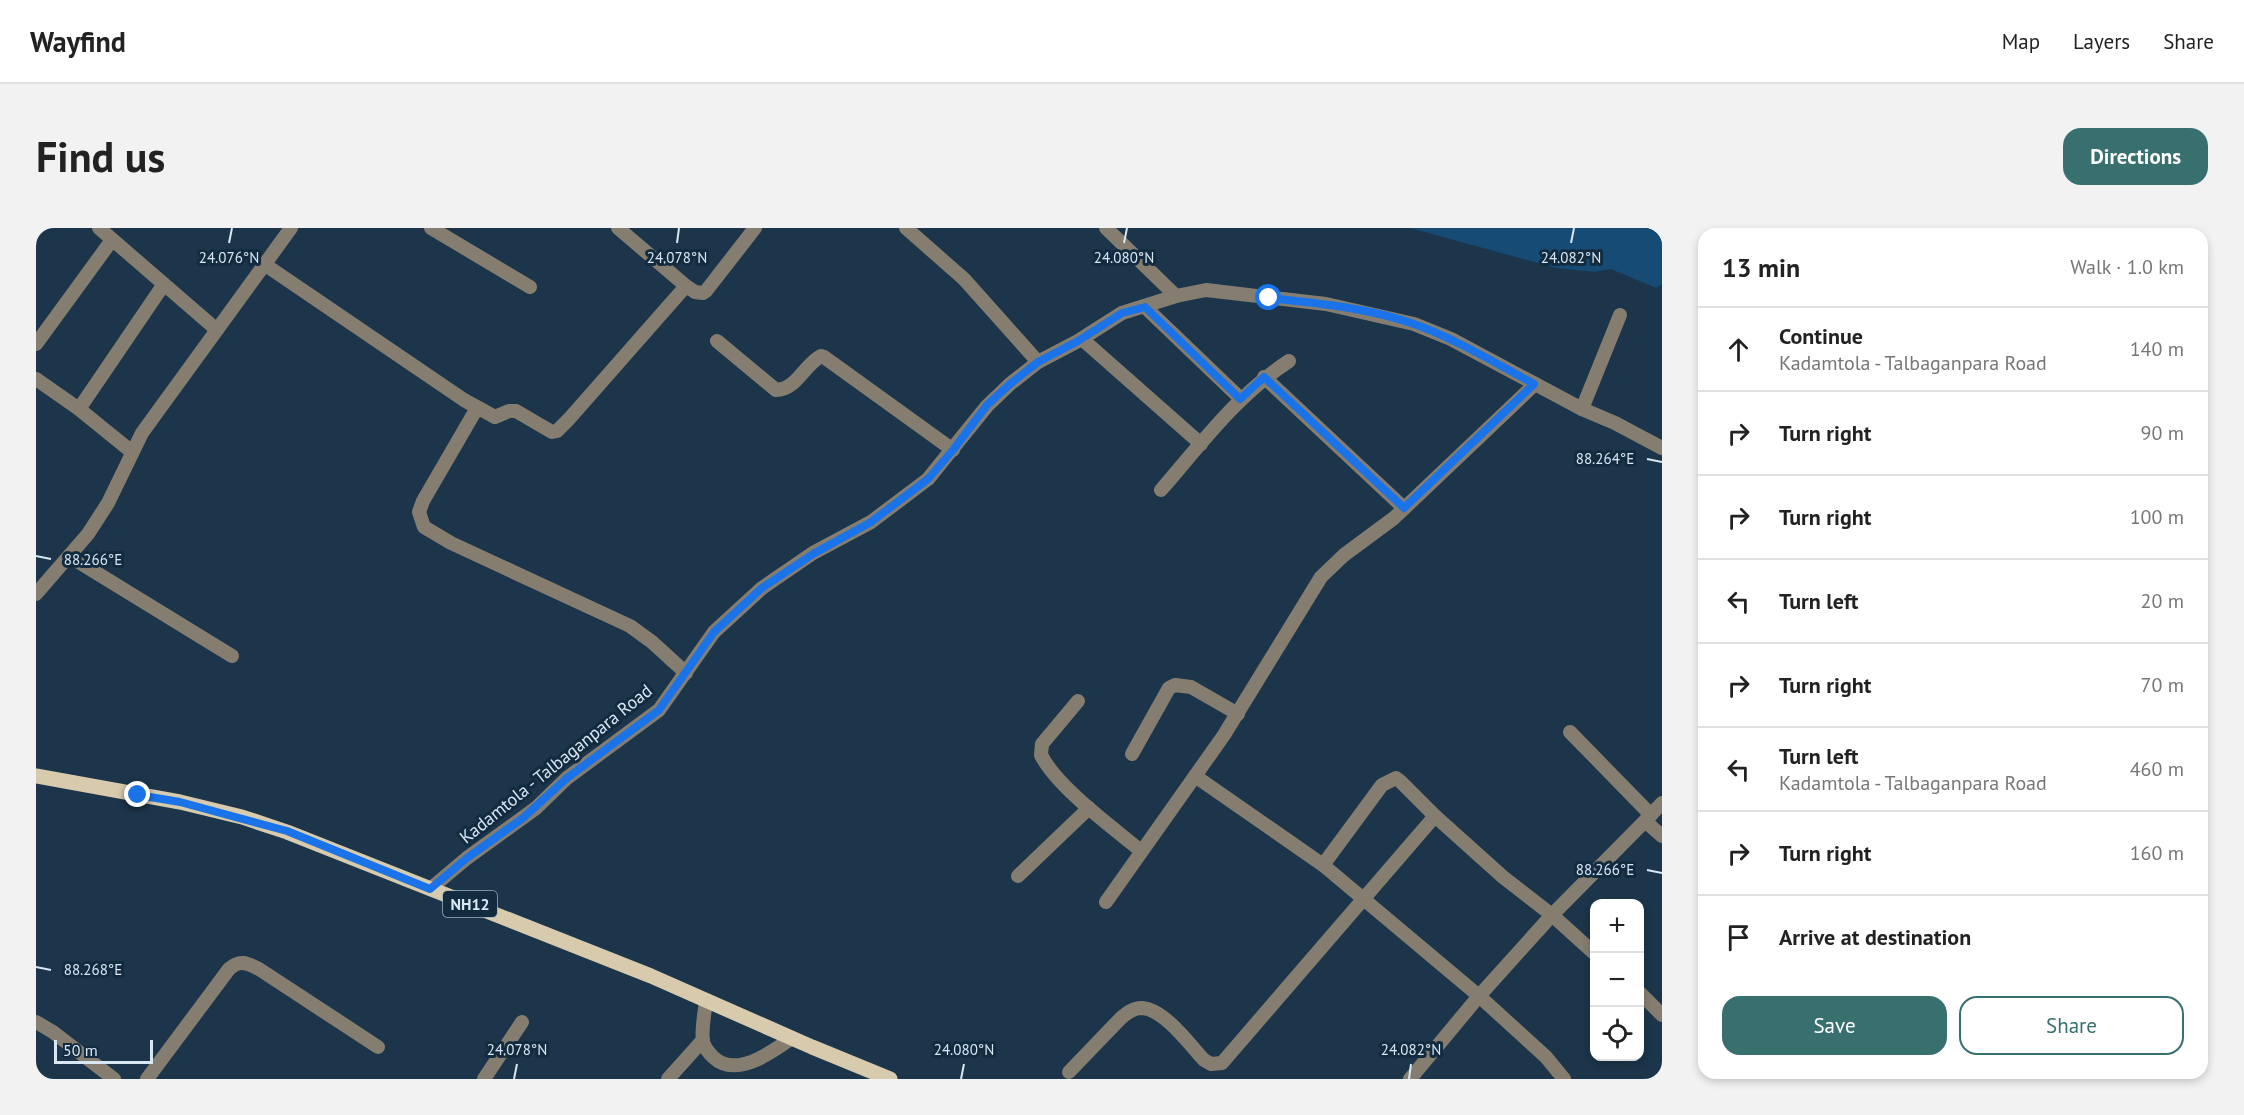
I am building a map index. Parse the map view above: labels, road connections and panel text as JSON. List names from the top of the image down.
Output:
{
  "streets": {
    "main road": ["NH12"],
    "street": ["Kadamtola - Talbaganpara Road"]
  },
  "crossings": [
    ["Kadamtola - Talbaganpara Road", "NH12"]
  ],
  "scale_bar": "50 m",
  "page": {
    "header": "Wayfind",
    "nav": ["Map", "Layers", "Share"],
    "buttons": [
      "Directions",
      ["Save", "Share"]
    ],
    "title": "Find us",
    "heading": ["13 min", "Walk · 1.0 km"],
    "list": [
      ["Continue", "Kadamtola - Talbaganpara Road", "140 m"],
      ["Turn right", "90 m"],
      ["Turn right", "100 m"],
      ["Turn left", "20 m"],
      ["Turn right", "70 m"],
      ["Turn left", "Kadamtola - Talbaganpara Road", "460 m"],
      ["Turn right", "160 m"],
      "Arrive at destination"
    ],
    "map_buttons": ["+", "−"],
    "scale": "50 m"
  },
  "coordinates": [
    "24.076°N",
    "24.078°N",
    "24.080°N",
    "24.082°N",
    "88.264°E",
    "88.266°E",
    "88.268°E"
  ]
}
